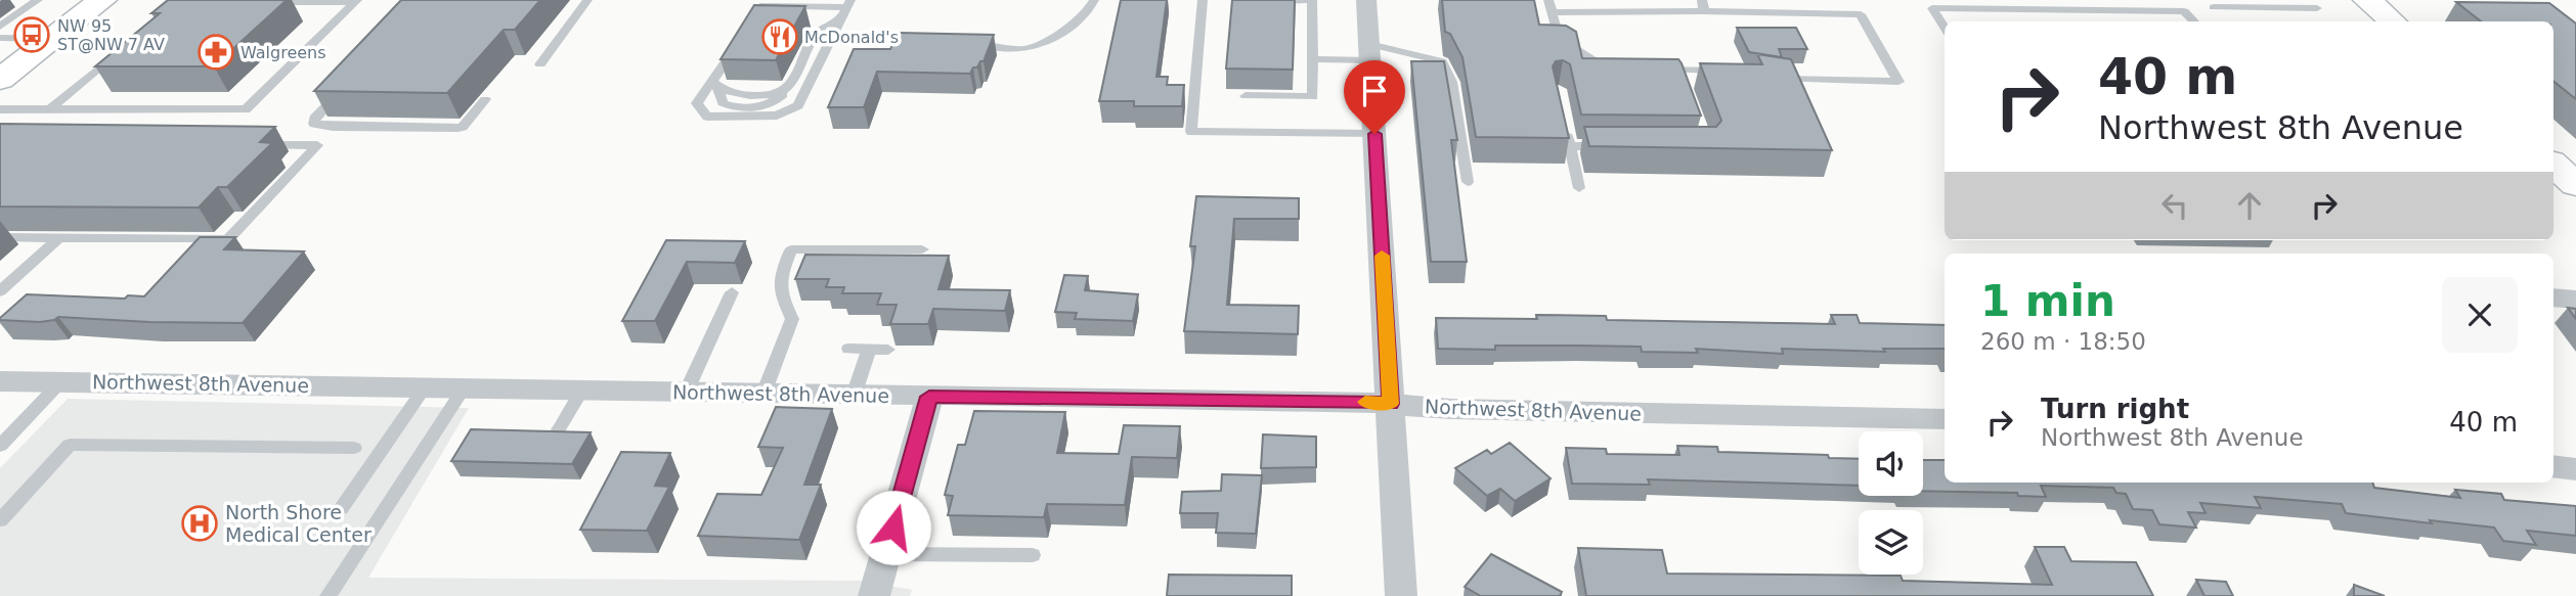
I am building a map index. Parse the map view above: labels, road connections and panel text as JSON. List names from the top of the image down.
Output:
{
  "streets": {
    "street": ["Northwest 8th Avenue"]
  },
  "places": {
    "bus stop": ["NW 95 ST@NW 7 AV"],
    "restaurant": ["McDonald's"],
    "pharmacy": ["Walgreens"],
    "hospital": ["North Shore Medical Center"]
  },
  "page": {
    "turn": ["40 m", "Northwest 8th Avenue"],
    "heading": ["1 min", "260 m · 18:50"],
    "list": [
      {
        "name": "Turn right",
        "note": "Northwest 8th Avenue",
        "value": "40 m"
      }
    ]
  }
}
